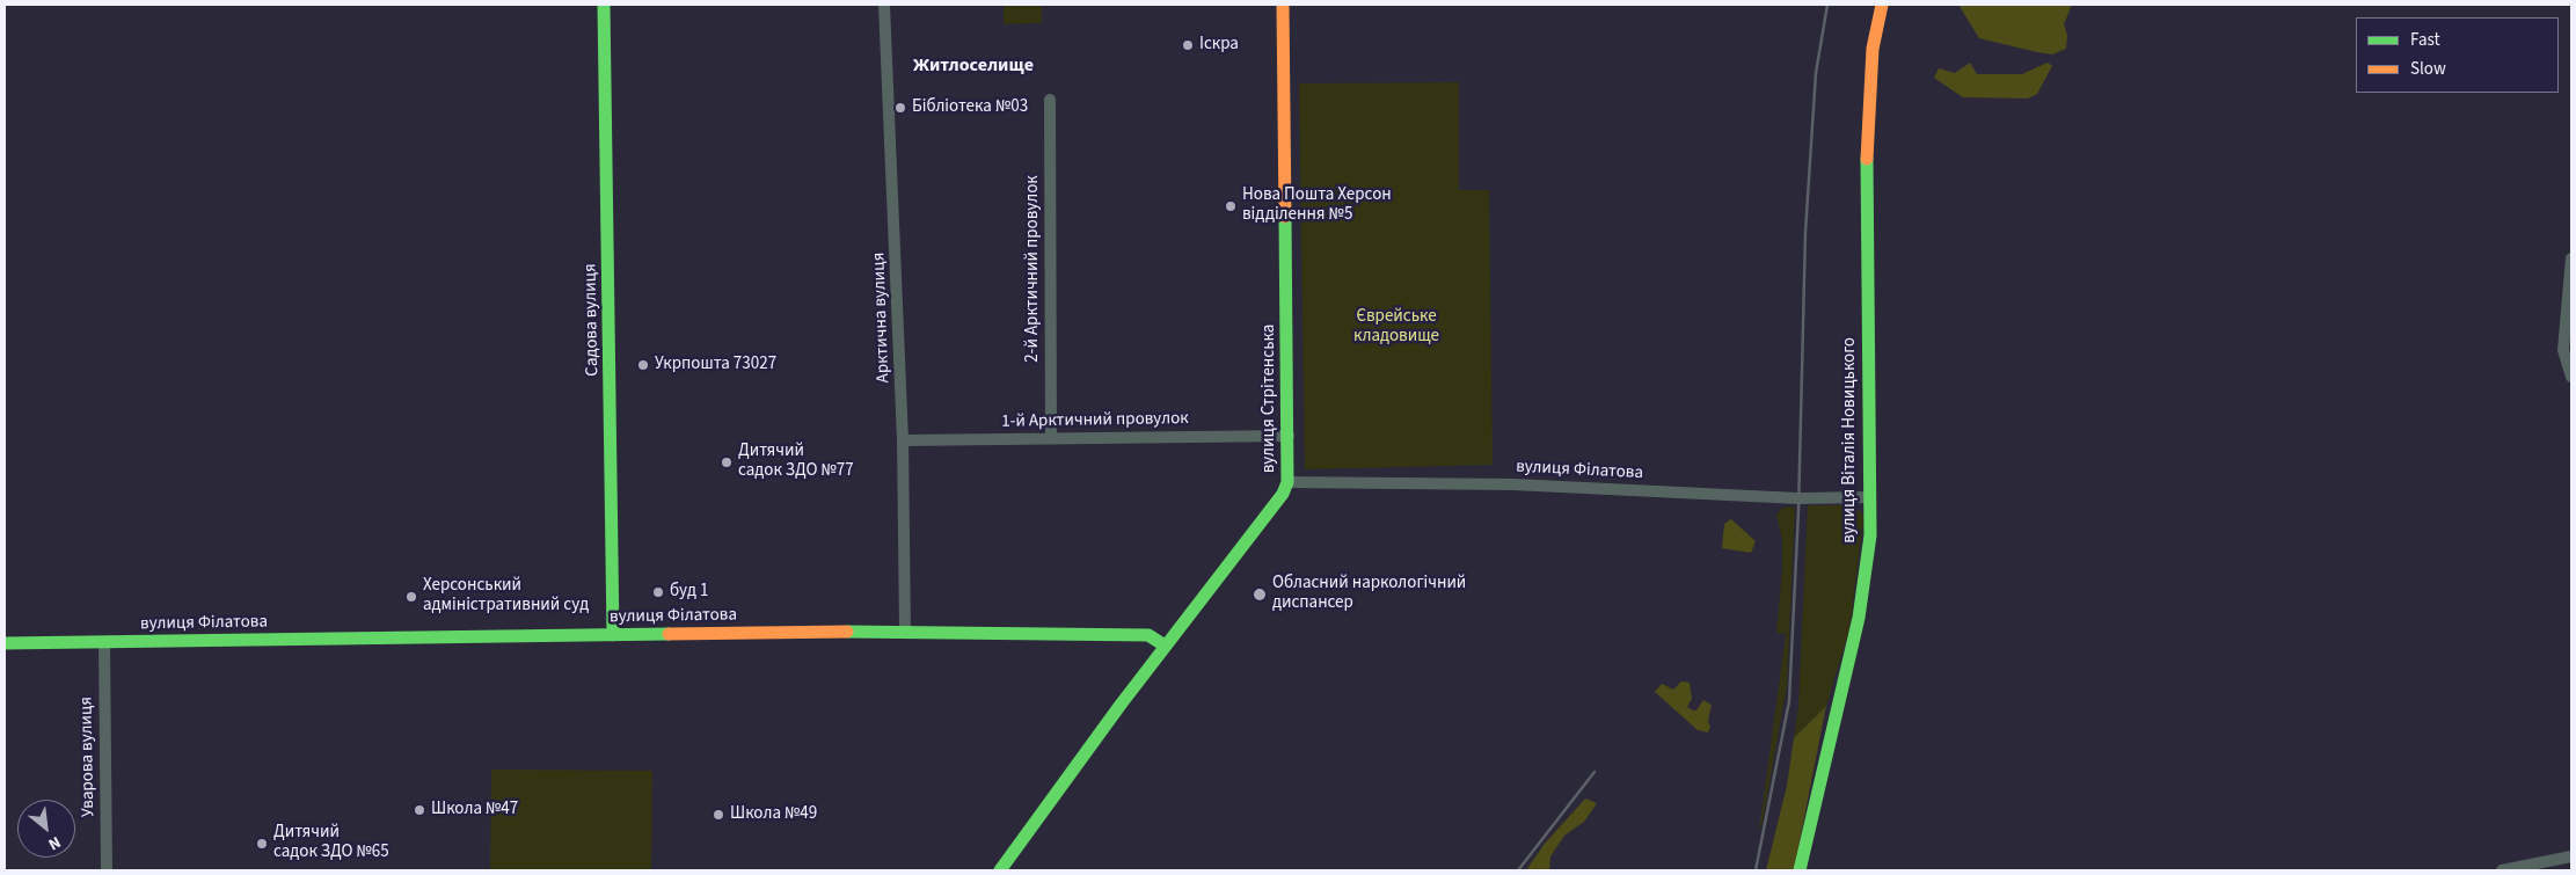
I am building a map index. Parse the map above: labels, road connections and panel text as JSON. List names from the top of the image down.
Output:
{
  "streets": {
    "street": [
      "2-й Арктичний провулок",
      "Арктична вулиця",
      "Садова вулиця",
      "вулиця Стрітенська",
      "1-й Арктичний провулок",
      "вулиця Віталія Новицького",
      "вулиця Філатова",
      "Уварова вулиця"
    ]
  },
  "crossings": [
    ["2-й Арктичний провулок", "1-й Арктичний провулок"],
    ["Арктична вулиця", "1-й Арктичний провулок"],
    ["Арктична вулиця", "вулиця Філатова"],
    ["Садова вулиця", "вулиця Філатова"],
    ["вулиця Стрітенська", "1-й Арктичний провулок"],
    ["вулиця Стрітенська", "вулиця Філатова"],
    ["вулиця Віталія Новицького", "вулиця Філатова"],
    ["вулиця Філатова", "Уварова вулиця"]
  ],
  "districts": ["Житлоселище"],
  "parks": ["Єврейське кладовище"],
  "places": [
    "Іскра",
    "Бібліотека №03",
    "Нова Пошта Херсон відділення №5",
    "Укрпошта 73027",
    "Дитячий садок ЗДО №77",
    "буд 1",
    "Обласний наркологічний диспансер",
    "Херсонський адміністративний суд",
    "Школа №47",
    "Школа №49",
    "Дитячий садок ЗДО №65"
  ],
  "legend": ["Fast", "Slow"],
  "north": "bottom right"
}
